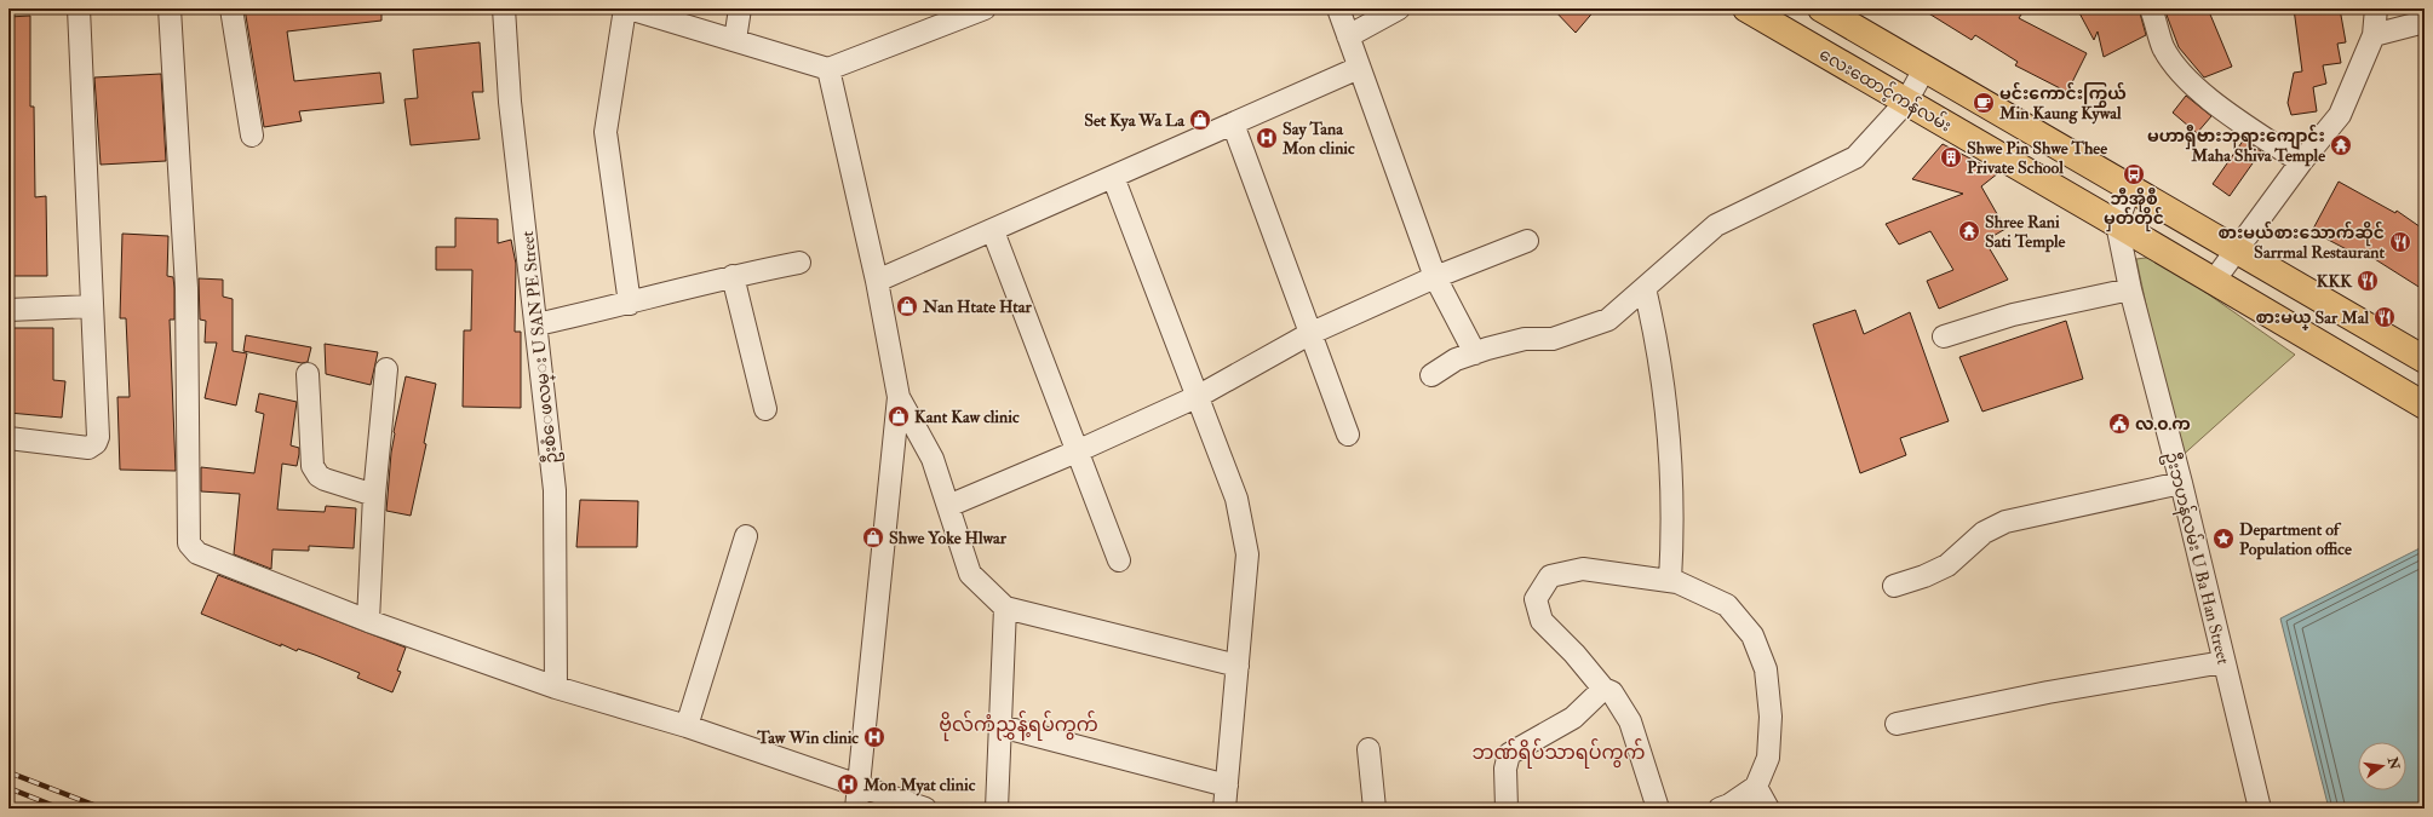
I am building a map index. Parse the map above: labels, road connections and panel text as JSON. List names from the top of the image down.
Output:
{
  "streets": {
    "main road": ["လေးထောင့်ကန်လမ်း"],
    "street": ["ဦးစံေဖလမ္း U SAN PE Street", "ဦးဘဟန်လမ်း U Ba Han Street"]
  },
  "crossings": [
    ["လေးထောင့်ကန်လမ်း", "ဦးဘဟန်လမ်း U Ba Han Street"]
  ],
  "districts": ["ဗိုလ်ကံညွှန့်ရပ်ကွက်", "ဘဏ်ရိပ်သာရပ်ကွက်"],
  "places": {
    "cafe": ["မင်းကောင်းကြွယ် Min Kaung Kywal"],
    "shop": [
      "Set Kya Wa La",
      "Nan Htate Htar",
      "Kant Kaw clinic",
      "Shwe Yoke Hlwar"
    ],
    "hospital": ["Say Tana Mon clinic", "Taw Win clinic", "Mon Myat clinic"],
    "temple": ["မဟာရှီဗားဘုရားကျောင်း Maha Shiva Temple", "Shree Rani Sati Temple"],
    "building": ["Shwe Pin Shwe Thee Private School"],
    "bus stop": ["ဘီအိုစီ မှတ်တိုင်"],
    "restaurant": ["စားမယ်စားသောက်ဆိုင် Sarrmal Restaurant", "KKK", "စားမယ္ Sar Mal"],
    "public building": ["လ.၀.က"],
    "place": ["Department of Population office"]
  },
  "north": "right"
}
